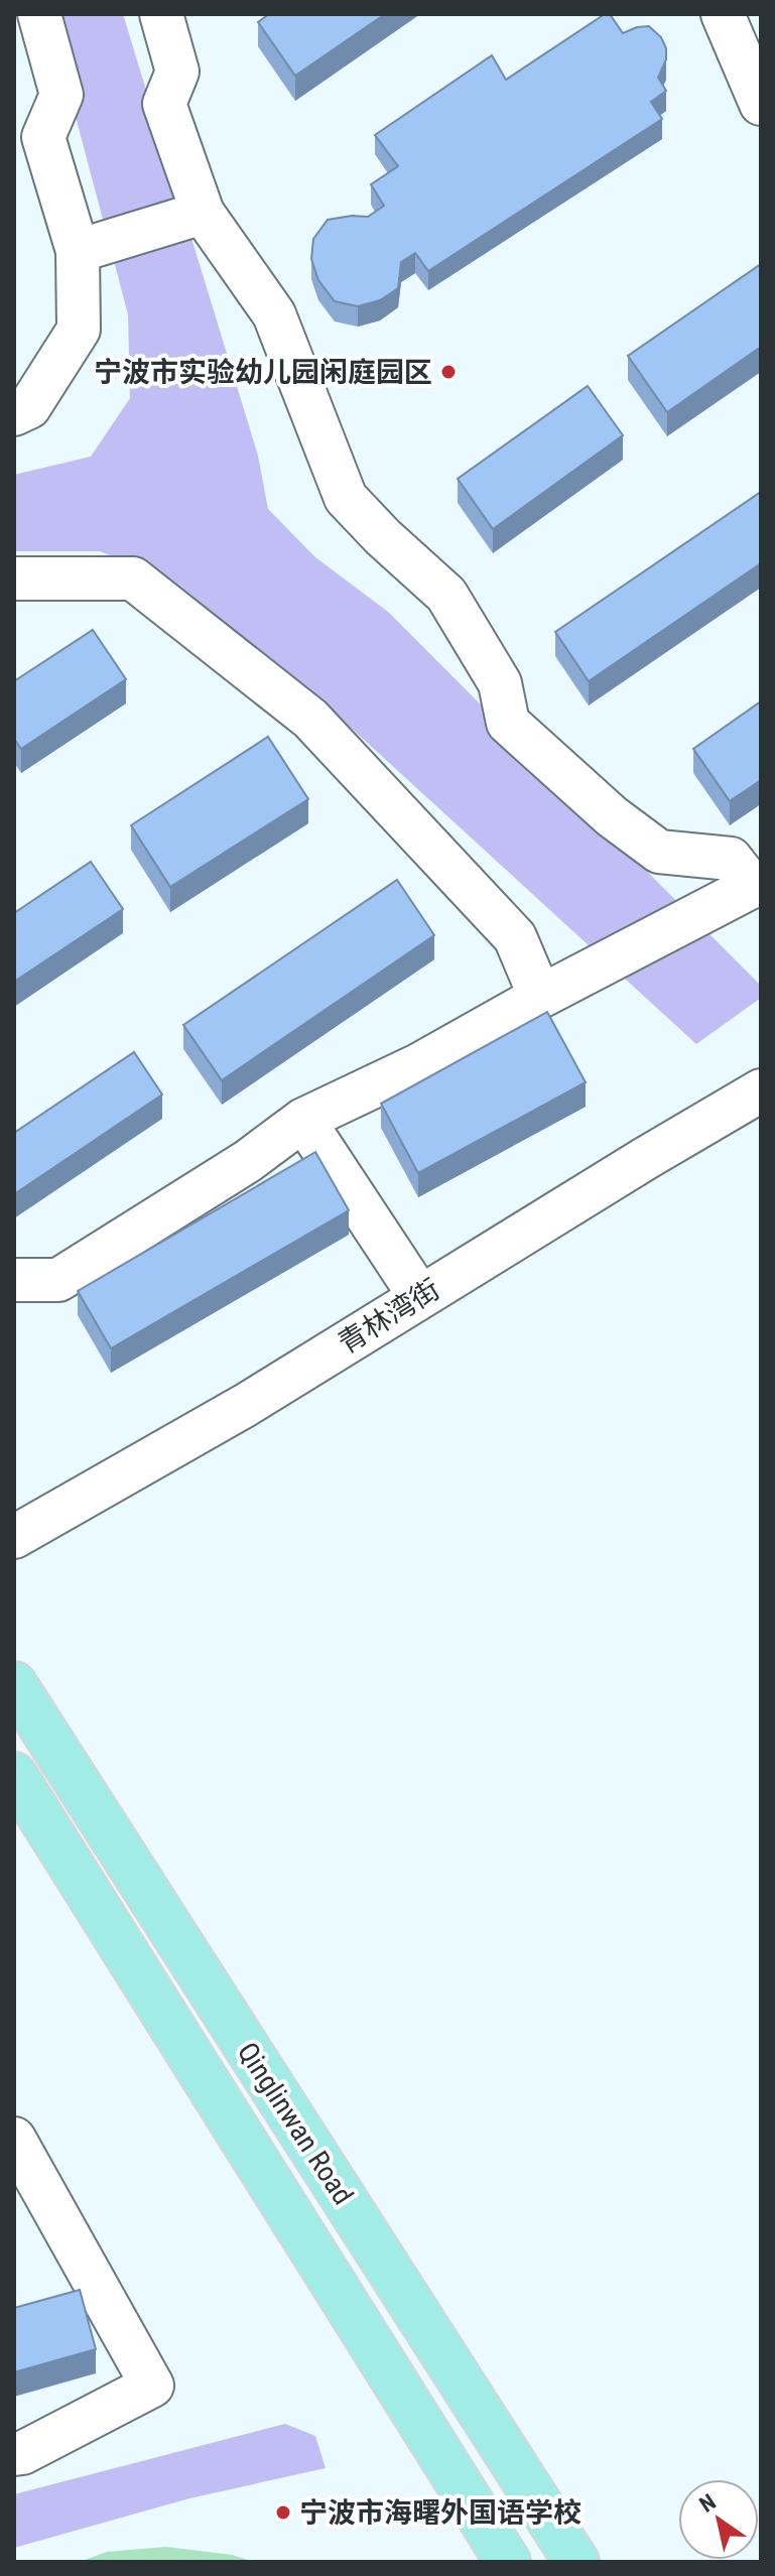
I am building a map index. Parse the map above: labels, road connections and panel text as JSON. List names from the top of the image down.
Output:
{
  "streets": {
    "main road": ["Qinglinwan Road"],
    "street": ["青林湾街"]
  },
  "places": ["宁波市实验幼儿园闲庭园区", "宁波市海曙外国语学校"],
  "north": "top left"
}
